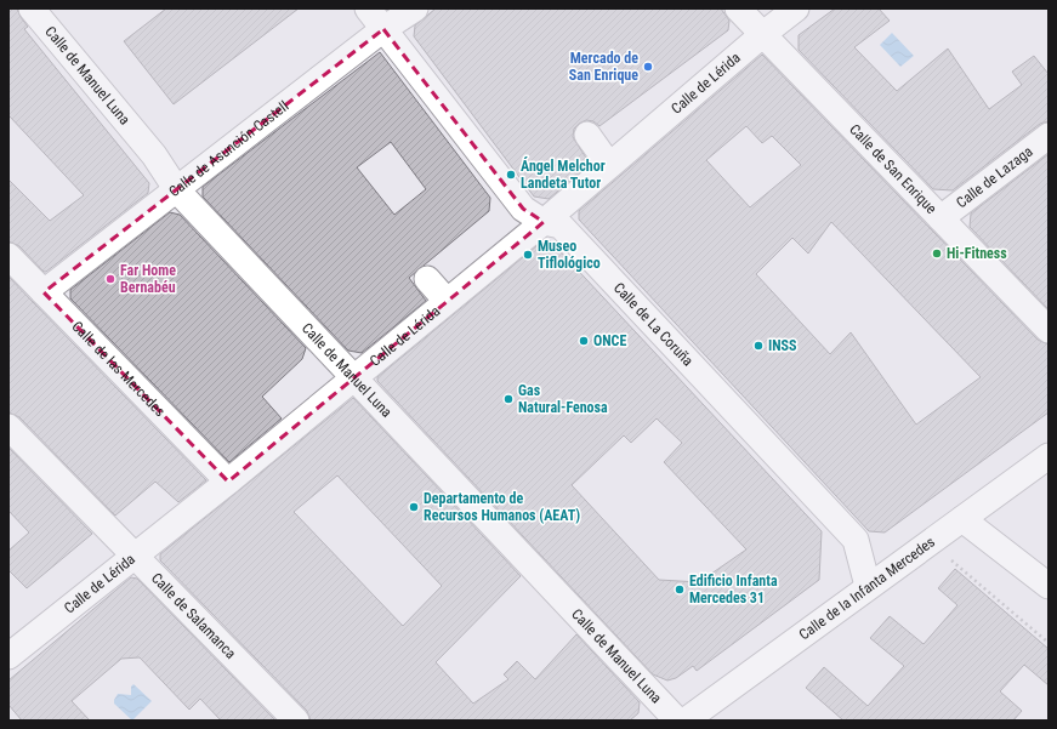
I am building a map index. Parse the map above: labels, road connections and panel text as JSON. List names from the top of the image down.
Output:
{
  "streets": {
    "street": [
      "Calle de Manuel Luna",
      "Calle de Lérida",
      "Calle de Asunción Castell",
      "Calle de San Enrique",
      "Calle de Lazaga",
      "Calle de La Coruña",
      "Calle de las Mercedes",
      "Calle de la Infanta Mercedes",
      "Calle de Salamanca"
    ]
  },
  "crossings": [
    ["Calle de Manuel Luna", "Calle de Lérida"],
    ["Calle de Manuel Luna", "Calle de Asunción Castell"],
    ["Calle de Lérida", "Calle de San Enrique"],
    ["Calle de Lérida", "Calle de La Coruña"],
    ["Calle de Lérida", "Calle de las Mercedes"],
    ["Calle de Lérida", "Calle de Salamanca"],
    ["Calle de Asunción Castell", "Calle de La Coruña"],
    ["Calle de Asunción Castell", "Calle de las Mercedes"],
    ["Calle de San Enrique", "Calle de Lazaga"],
    ["Calle de La Coruña", "Calle de la Infanta Mercedes"]
  ],
  "places": [
    "Mercado de San Enrique",
    "Ángel Melchor Landeta Tutor",
    "Hi-Fitness",
    "Museo Tiflológico",
    "Far Home Bernabéu",
    "ONCE",
    "INSS",
    "Gas Natural-Fenosa",
    "Departamento de Recursos Humanos (AEAT)",
    "Edificio Infanta Mercedes 31"
  ]
}
